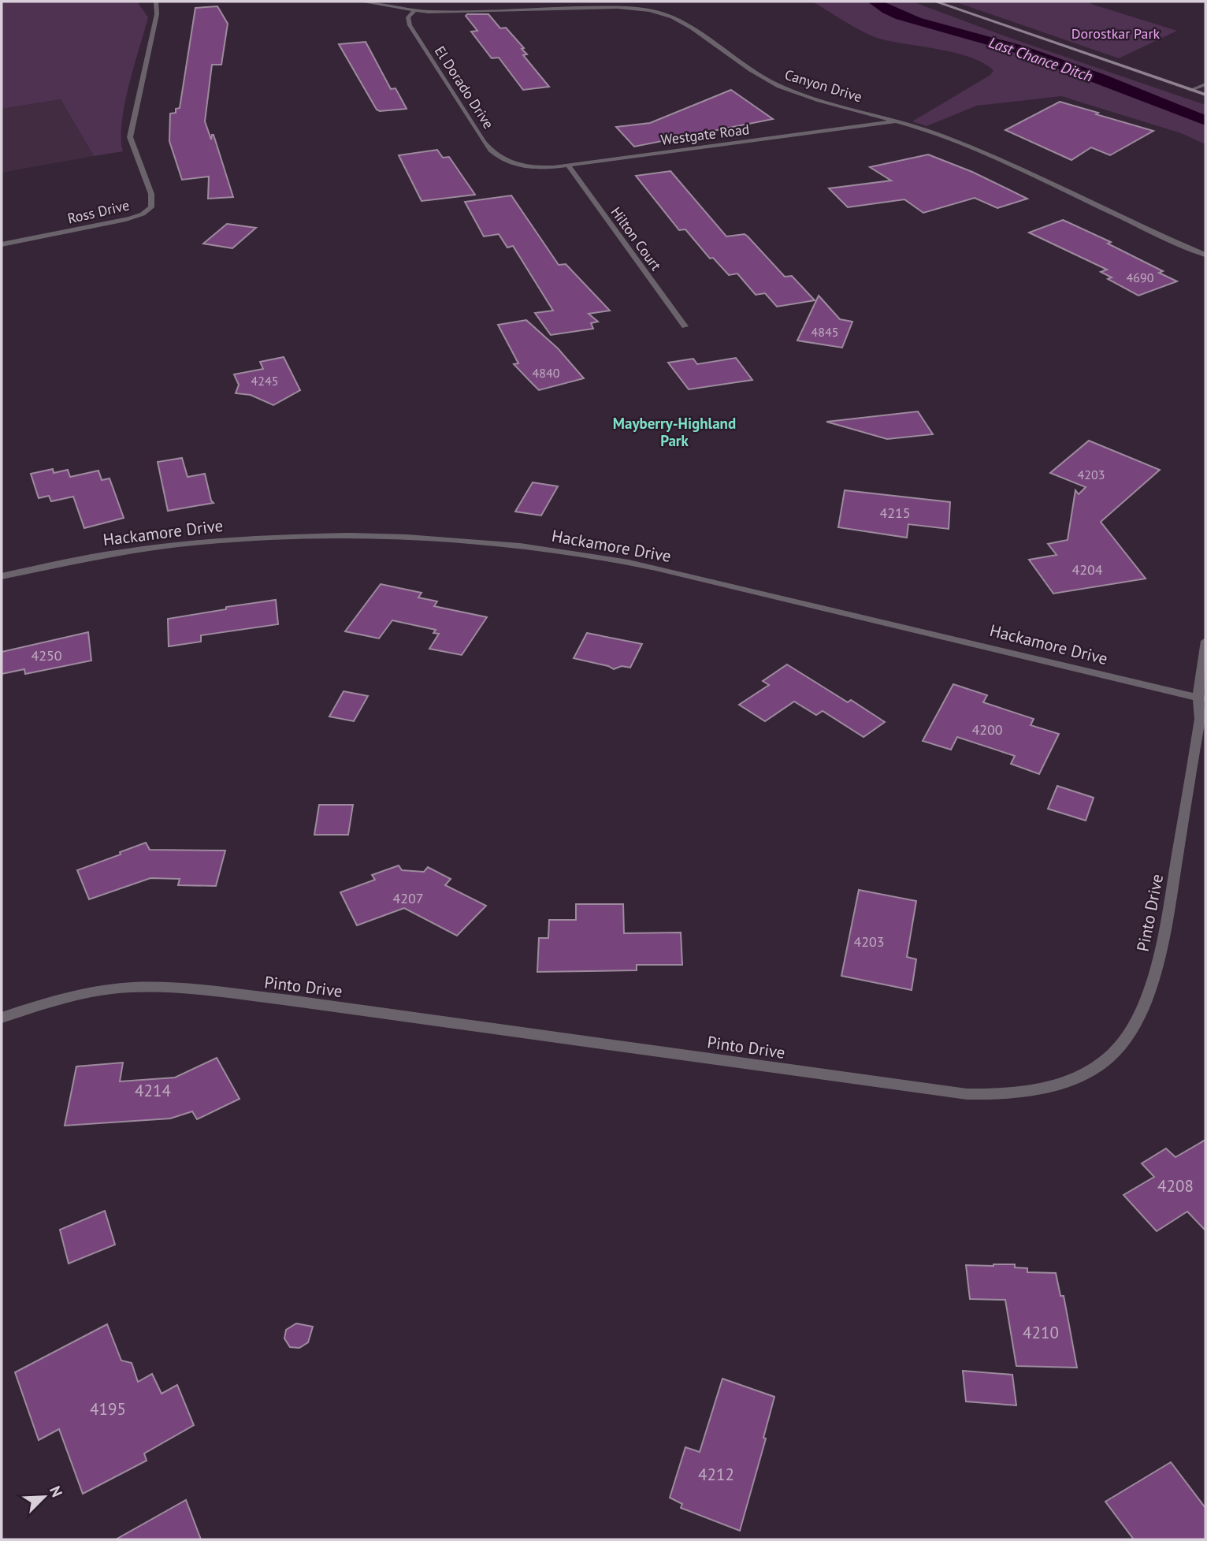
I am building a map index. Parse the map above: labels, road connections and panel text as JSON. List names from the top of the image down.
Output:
{
  "streets": {
    "street": [
      "Canyon Drive",
      "El Dorado Drive",
      "Westgate Road",
      "Ross Drive",
      "Hilton Court",
      "Hackamore Drive",
      "Pinto Drive"
    ]
  },
  "crossings": [
    ["Canyon Drive", "El Dorado Drive"],
    ["Canyon Drive", "Westgate Road"],
    ["El Dorado Drive", "Westgate Road"],
    ["Westgate Road", "Hilton Court"],
    ["Hackamore Drive", "Pinto Drive"]
  ],
  "districts": ["Mayberry-Highland Park"],
  "water": ["Last Chance Ditch"],
  "parks": ["Dorostkar Park"],
  "house_numbers": [
    "4690",
    "4845",
    "4840",
    "4245",
    "4203",
    "4215",
    "4204",
    "4250",
    "4200",
    "4207",
    "4203",
    "4214",
    "4208",
    "4210",
    "4195",
    "4212"
  ],
  "north": "top right"
}
